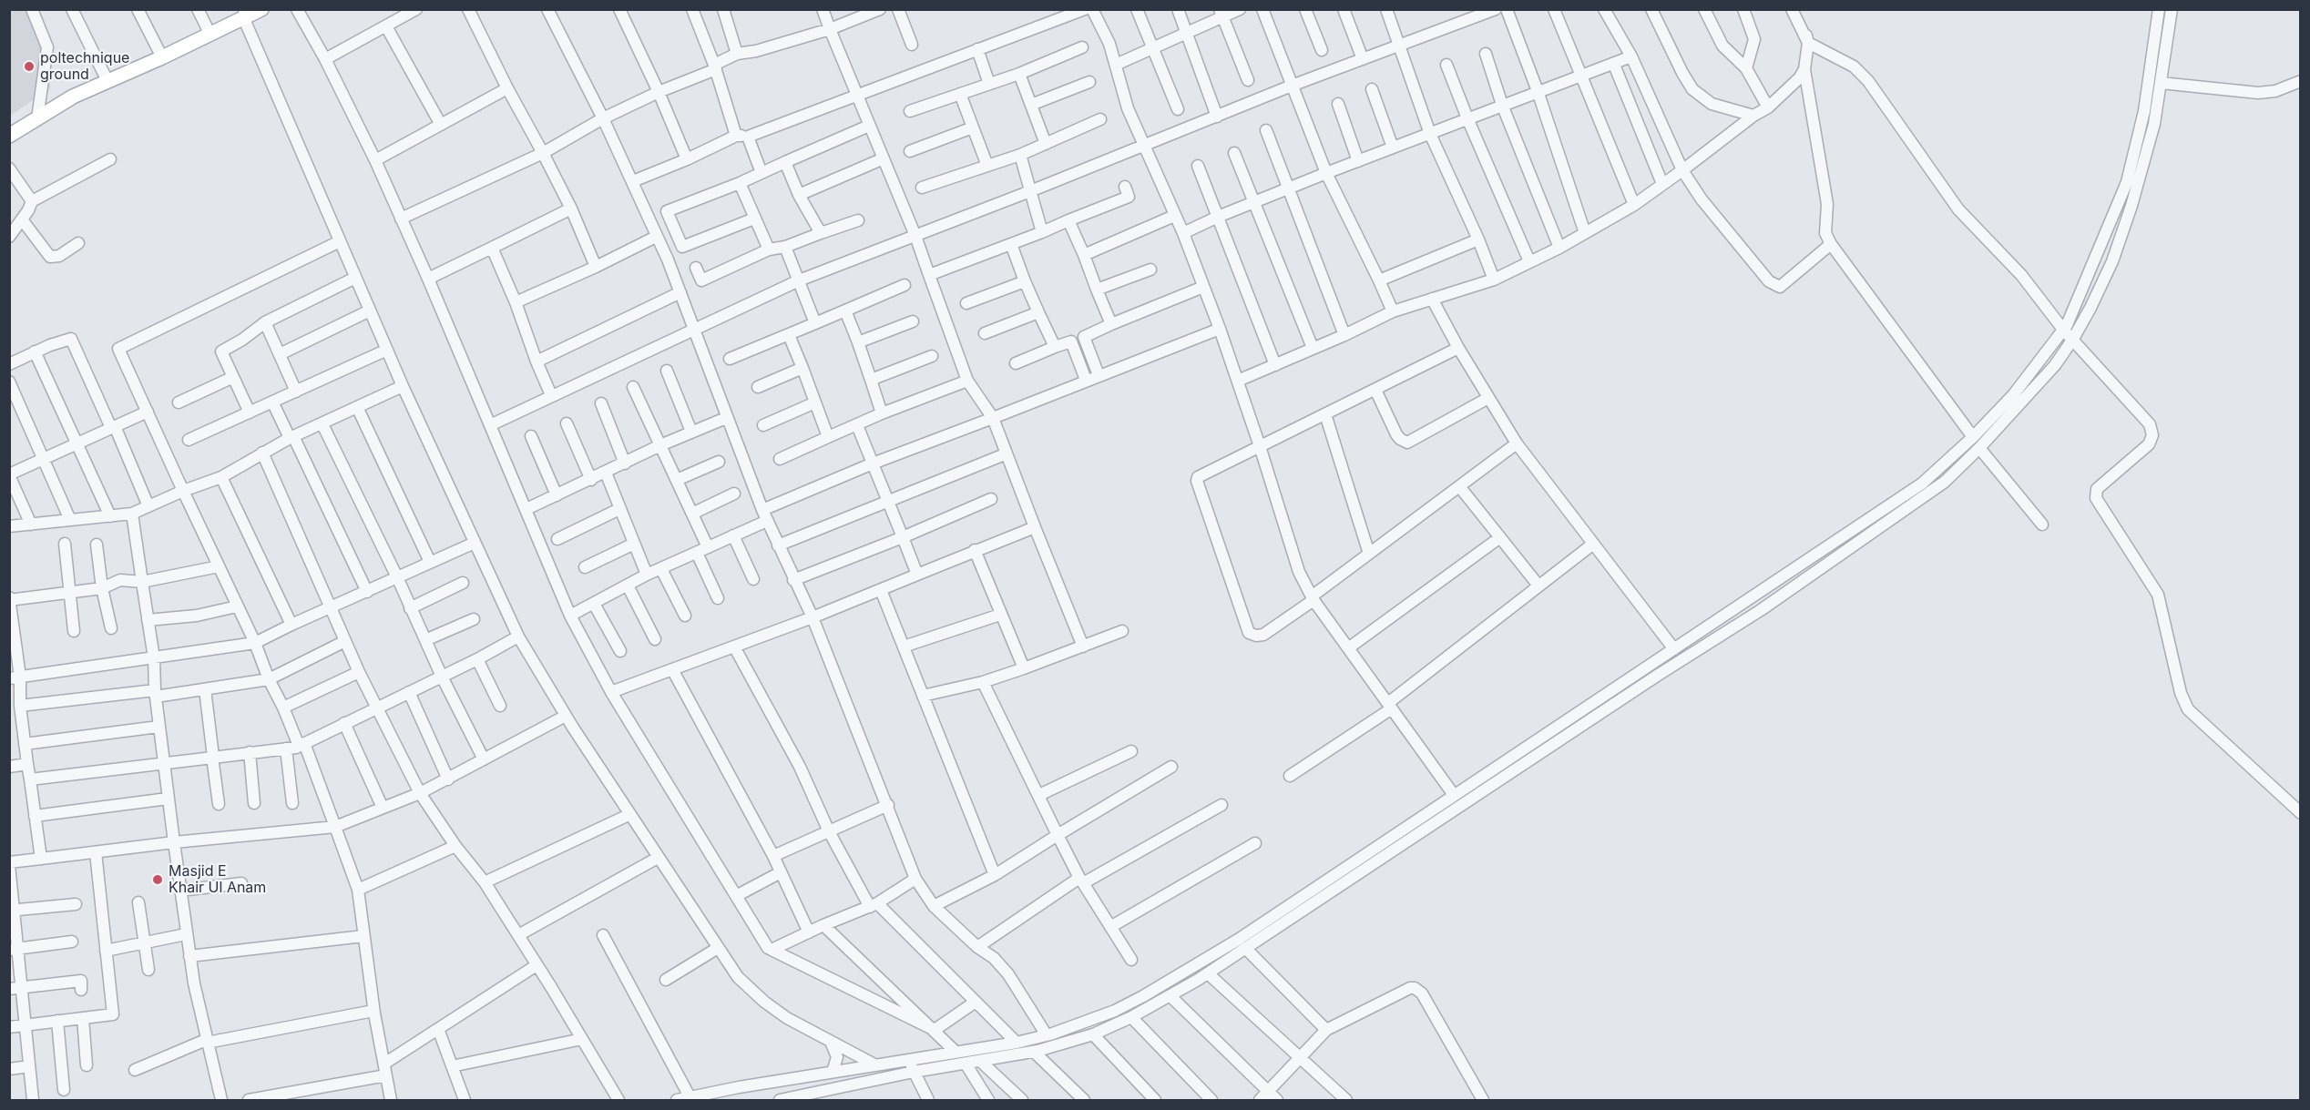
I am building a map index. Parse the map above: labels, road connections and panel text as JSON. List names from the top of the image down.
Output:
{
  "places": ["poltechnique ground", "Masjid E Khair Ul Anam"]
}
